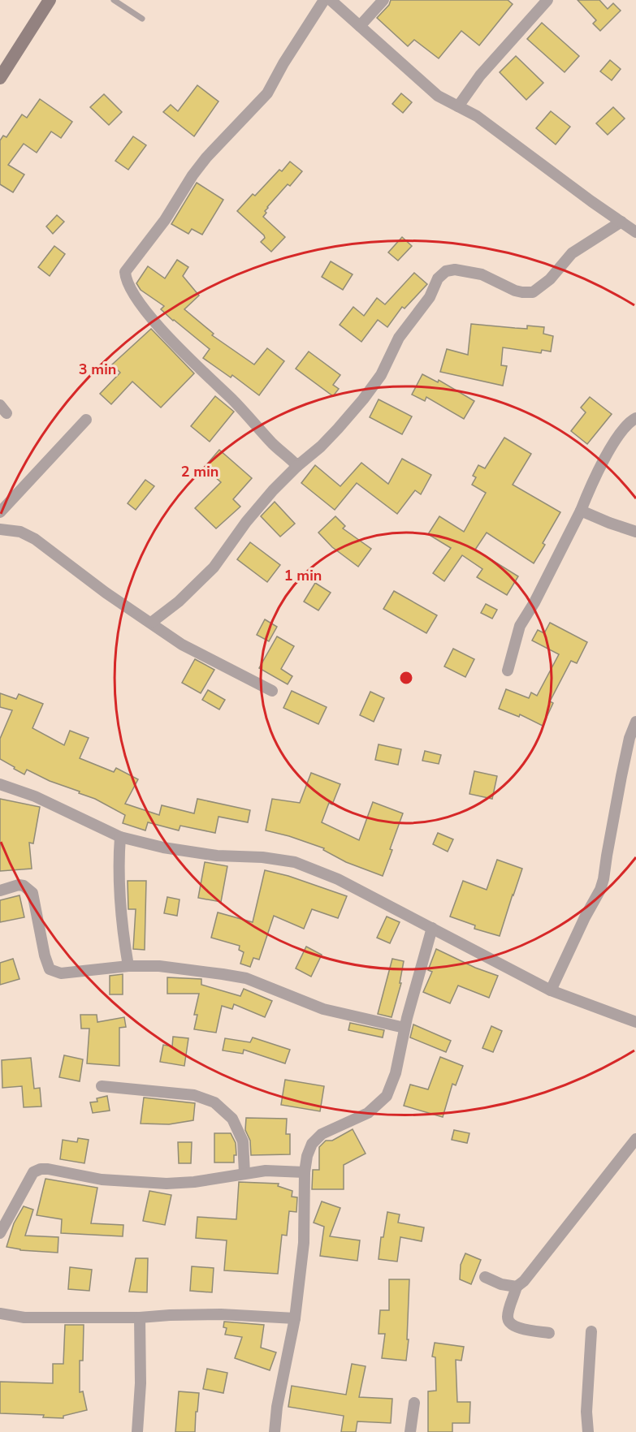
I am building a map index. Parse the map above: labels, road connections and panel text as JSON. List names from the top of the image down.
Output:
{
  "rings": ["3 min", "2 min", "1 min"]
}
